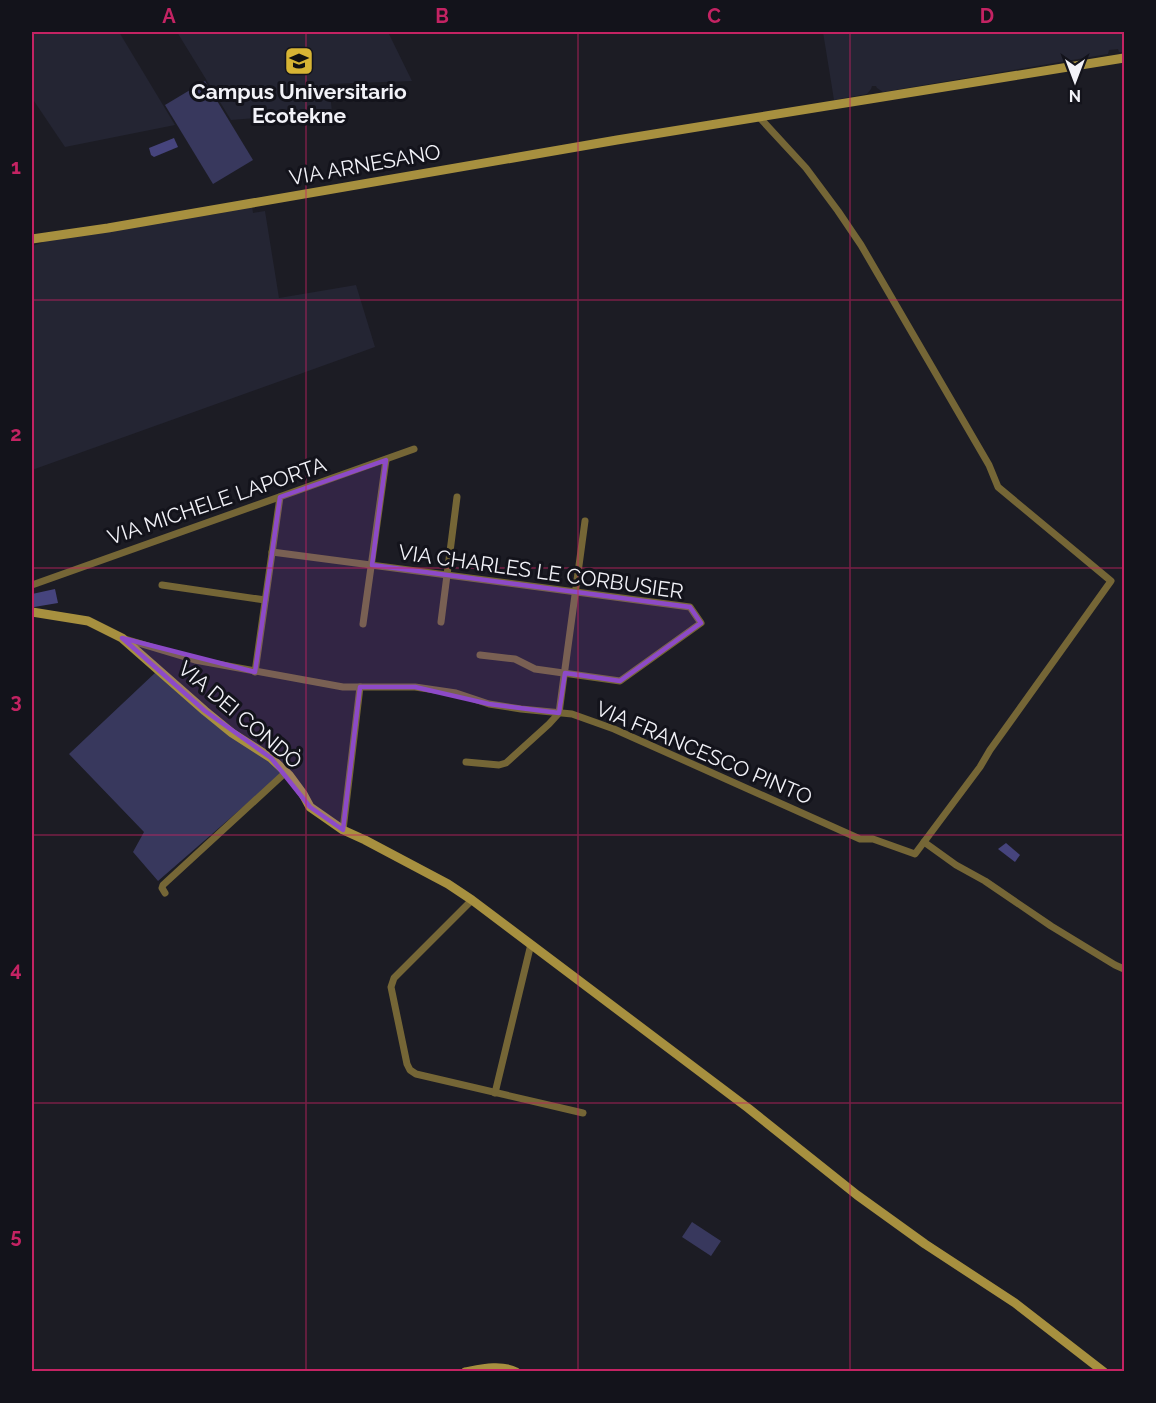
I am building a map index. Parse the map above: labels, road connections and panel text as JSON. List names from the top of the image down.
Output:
{
  "streets": {
    "street": [
      "VIA ARNESANO",
      "VIA MICHELE LAPORTA",
      "VIA CHARLES LE CORBUSIER",
      "VIA DEI CONDÒ",
      "VIA FRANCESCO PINTO"
    ]
  },
  "crossings": [
    ["VIA DEI CONDÒ", "VIA FRANCESCO PINTO"]
  ],
  "places": {
    "school or university": ["Campus Universitario Ecotekne"]
  },
  "north": "bottom",
  "grid": {
    "columns": [
      "A",
      "B",
      "C",
      "D"
    ],
    "rows": [
      "1",
      "2",
      "3",
      "4",
      "5"
    ]
  }
}
